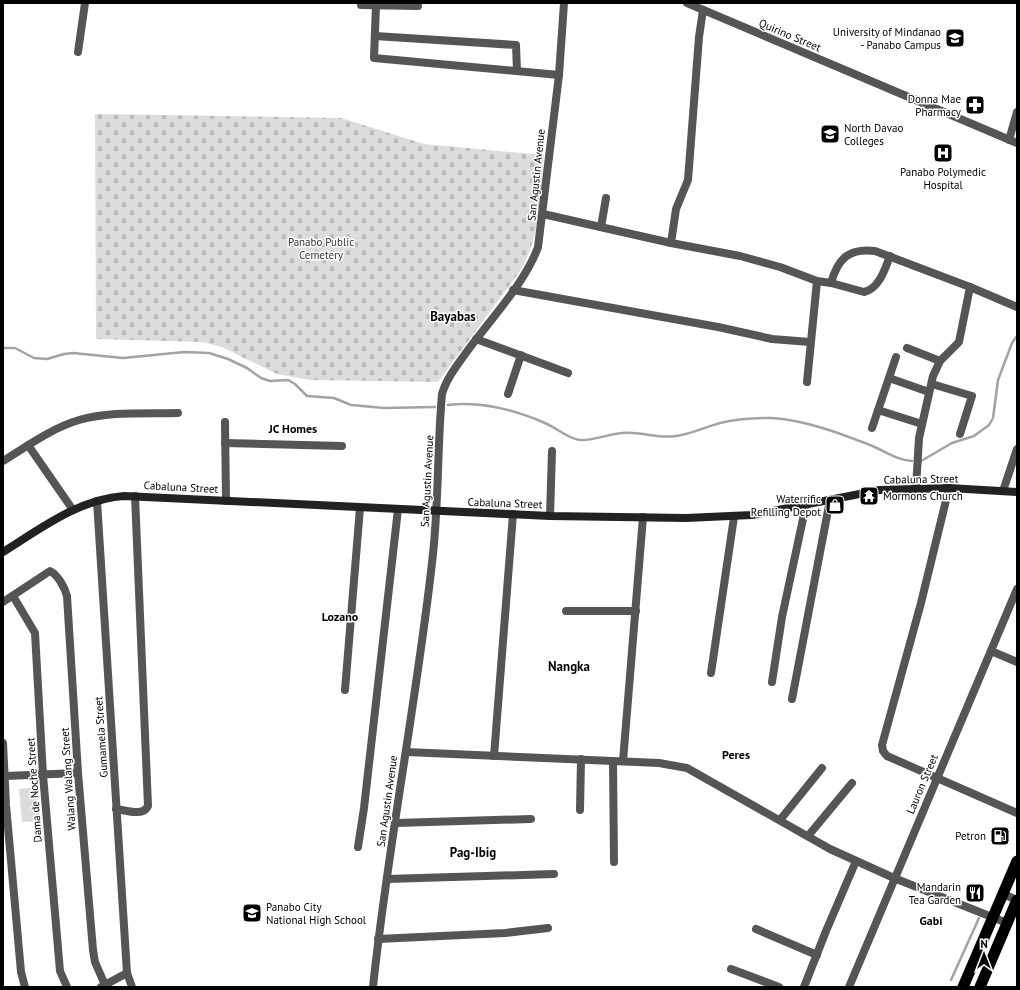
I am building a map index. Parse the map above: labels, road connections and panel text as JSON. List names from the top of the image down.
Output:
{
  "streets": {
    "main road": ["Cabaluna Street"],
    "street": [
      "Quirino Street",
      "San Agustin Avenue",
      "Gumamela Street",
      "Walang Walang Street",
      "Lauron Street",
      "Dama de Noche Street"
    ]
  },
  "crossings": [
    ["San Agustin Avenue", "Cabaluna Street"],
    ["Cabaluna Street", "Gumamela Street"],
    ["Walang Walang Street", "Dama de Noche Street"]
  ],
  "districts": [
    "Bayabas",
    "JC Homes",
    "Lozano",
    "Nangka",
    "Peres",
    "Pag-Ibig",
    "Gabi"
  ],
  "parks": ["Panabo Public Cemetery"],
  "places": {
    "school or university": ["University of Mindanao - Panabo Campus", "North Davao Colleges", "Panabo City National High School"],
    "pharmacy": ["Donna Mae Pharmacy"],
    "hospital": ["Panabo Polymedic Hospital"],
    "temple": ["Mormons Church"],
    "shop": ["Waterrific Refilling Depot"],
    "fuel station": ["Petron"],
    "restaurant": ["Mandarin Tea Garden"]
  },
  "north": "top"
}
